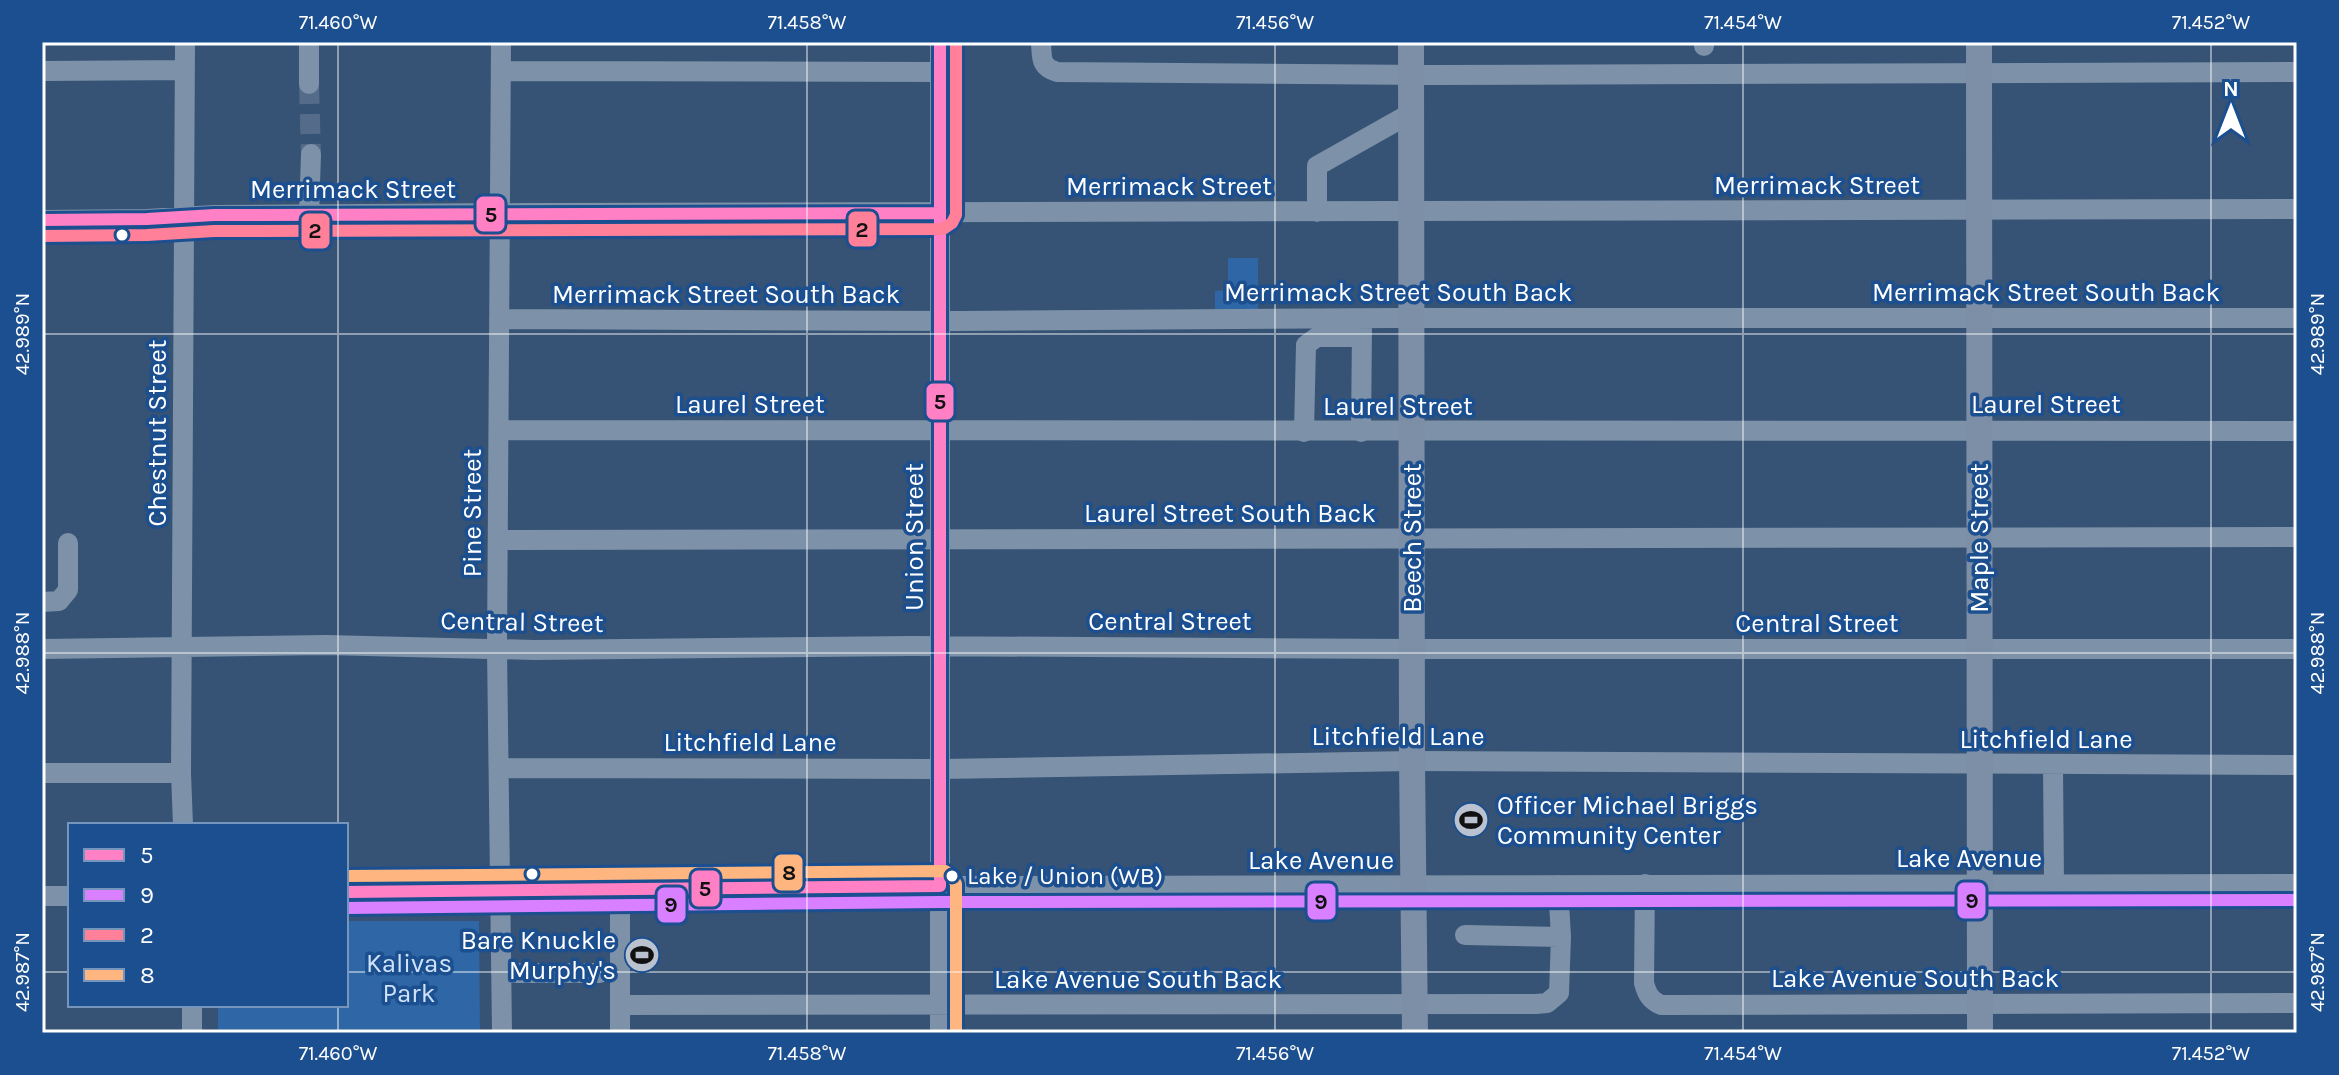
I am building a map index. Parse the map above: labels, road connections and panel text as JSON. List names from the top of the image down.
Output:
{
  "streets": {
    "main road": ["Beech Street", "Maple Street"],
    "street": [
      "Merrimack Street",
      "Merrimack Street South Back",
      "Laurel Street",
      "Chestnut Street",
      "Pine Street",
      "Laurel Street South Back",
      "Union Street",
      "Central Street",
      "Litchfield Lane",
      "Lake Avenue",
      "Lake Avenue South Back"
    ]
  },
  "crossings": [
    ["Merrimack Street", "Chestnut Street"],
    ["Merrimack Street", "Pine Street"],
    ["Merrimack Street", "Union Street"],
    ["Merrimack Street", "Beech Street"],
    ["Merrimack Street", "Maple Street"],
    ["Merrimack Street South Back", "Pine Street"],
    ["Merrimack Street South Back", "Union Street"],
    ["Merrimack Street South Back", "Beech Street"],
    ["Merrimack Street South Back", "Maple Street"],
    ["Laurel Street", "Pine Street"],
    ["Laurel Street", "Union Street"],
    ["Laurel Street", "Beech Street"],
    ["Laurel Street", "Maple Street"],
    ["Chestnut Street", "Central Street"],
    ["Pine Street", "Laurel Street South Back"],
    ["Pine Street", "Central Street"],
    ["Pine Street", "Litchfield Lane"],
    ["Pine Street", "Lake Avenue"],
    ["Laurel Street South Back", "Union Street"],
    ["Laurel Street South Back", "Beech Street"],
    ["Laurel Street South Back", "Maple Street"],
    ["Union Street", "Central Street"],
    ["Union Street", "Litchfield Lane"],
    ["Union Street", "Lake Avenue"],
    ["Union Street", "Lake Avenue South Back"],
    ["Beech Street", "Central Street"],
    ["Beech Street", "Litchfield Lane"],
    ["Beech Street", "Lake Avenue"],
    ["Beech Street", "Lake Avenue South Back"],
    ["Maple Street", "Central Street"],
    ["Maple Street", "Litchfield Lane"],
    ["Maple Street", "Lake Avenue"],
    ["Maple Street", "Lake Avenue South Back"],
    ["Lake Avenue", "Lake Avenue South Back"]
  ],
  "parks": ["Kalivas Park"],
  "places": {
    "sports": ["Officer Michael Briggs Community Center", "Bare Knuckle Murphy's"],
    "other": ["Lake / Union (WB)"]
  },
  "lines": [
    "transit line 5",
    "transit line 2",
    "transit line 8",
    "transit line 9"
  ],
  "legend": [
    "5",
    "9",
    "2",
    "8"
  ],
  "north": "top",
  "coordinates": [
    "71.460°W",
    "71.458°W",
    "71.456°W",
    "71.454°W",
    "71.452°W",
    "42.989°N",
    "42.988°N",
    "42.987°N"
  ]
}
